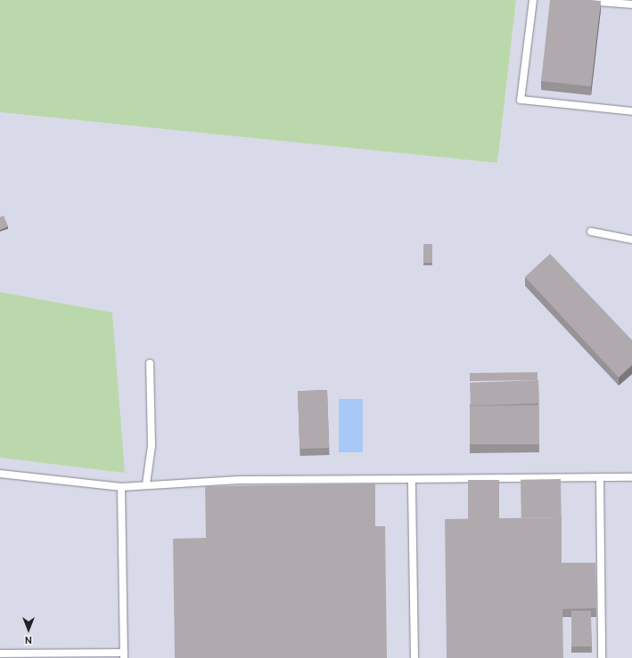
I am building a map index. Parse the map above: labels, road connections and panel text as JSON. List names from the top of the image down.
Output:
{
  "north": "bottom"
}
